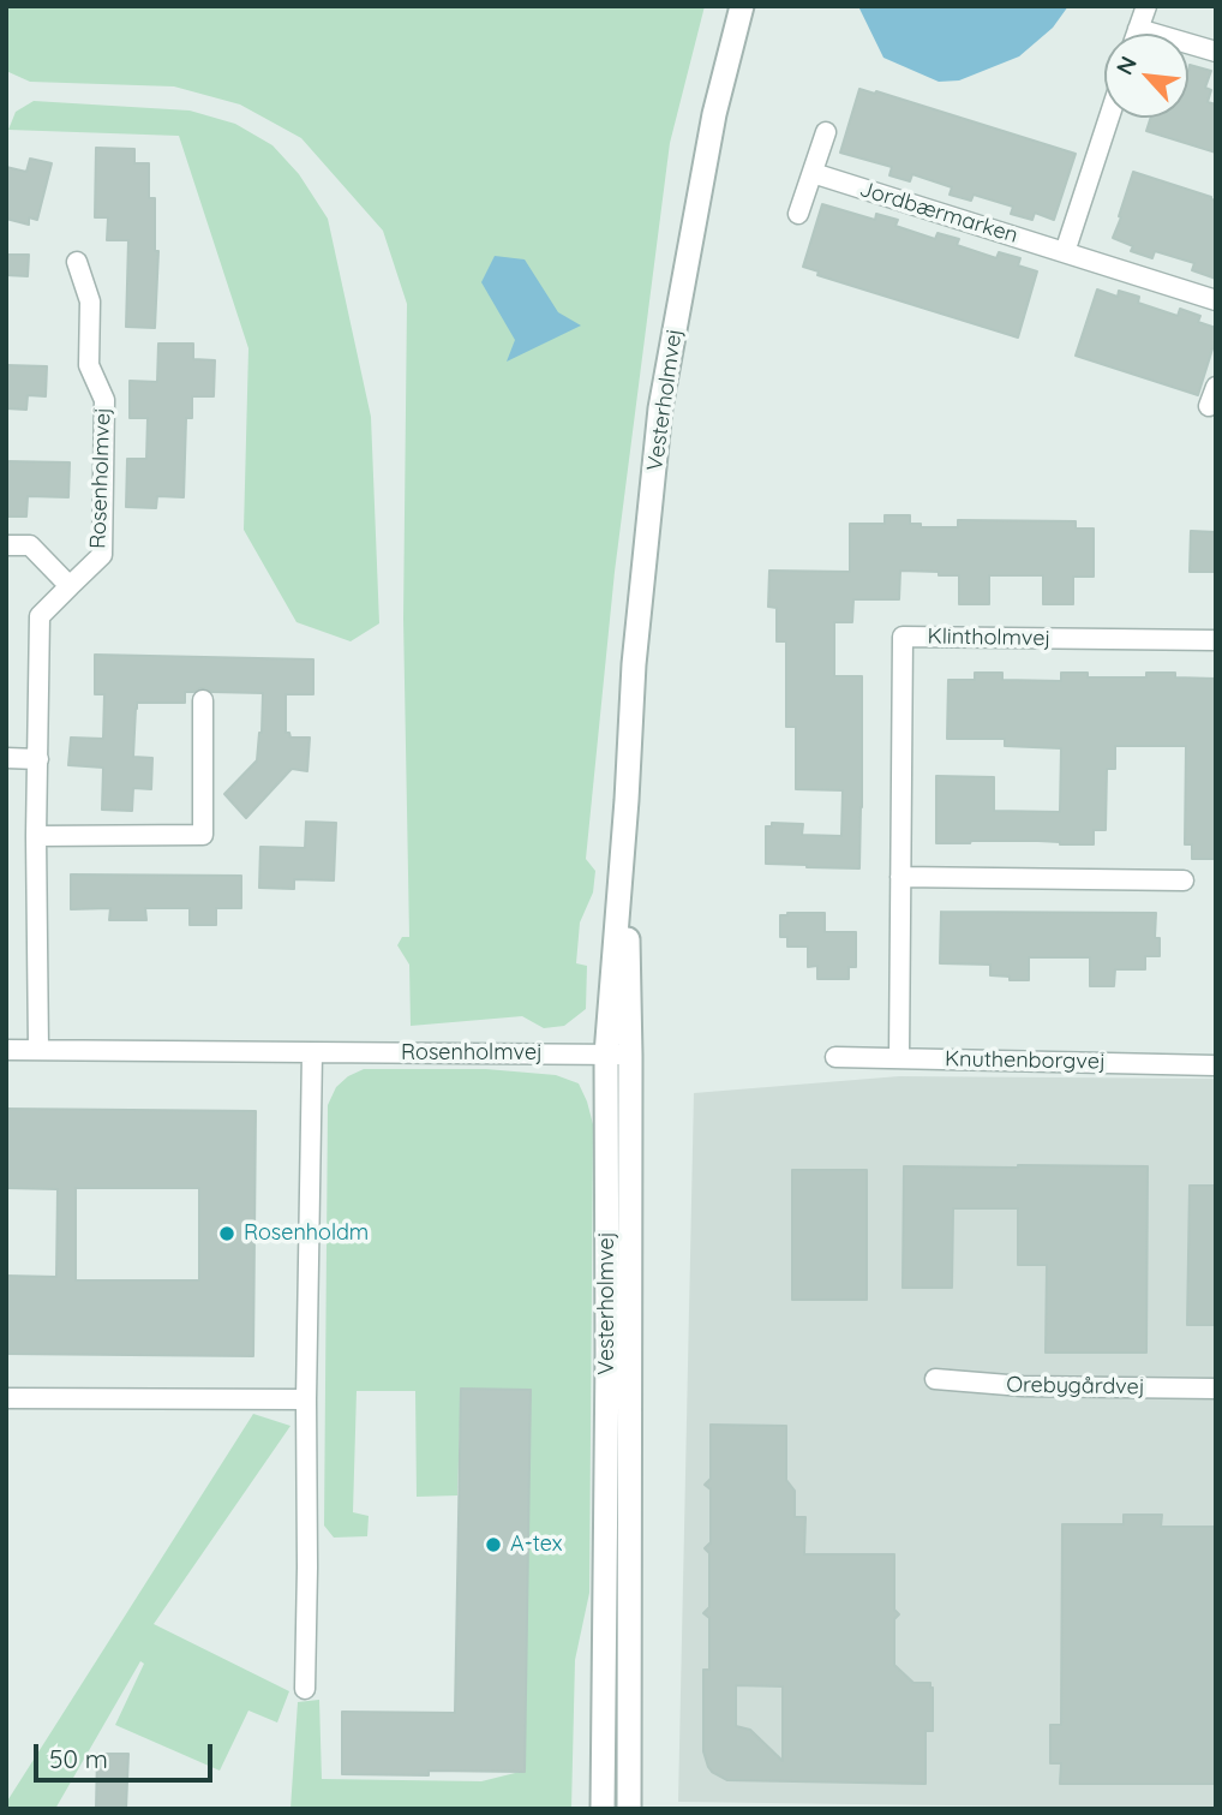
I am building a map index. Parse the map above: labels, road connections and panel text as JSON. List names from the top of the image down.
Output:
{
  "streets": {
    "street": [
      "Jordbærmarken",
      "Vesterholmvej",
      "Rosenholmvej",
      "Klintholmvej",
      "Knuthenborgvej",
      "Orebygårdvej"
    ]
  },
  "crossings": [
    ["Vesterholmvej", "Rosenholmvej"],
    ["Klintholmvej", "Knuthenborgvej"]
  ],
  "places": ["Rosenholdm", "A-tex"],
  "scale_bar": "50 m",
  "north": "top left"
}
